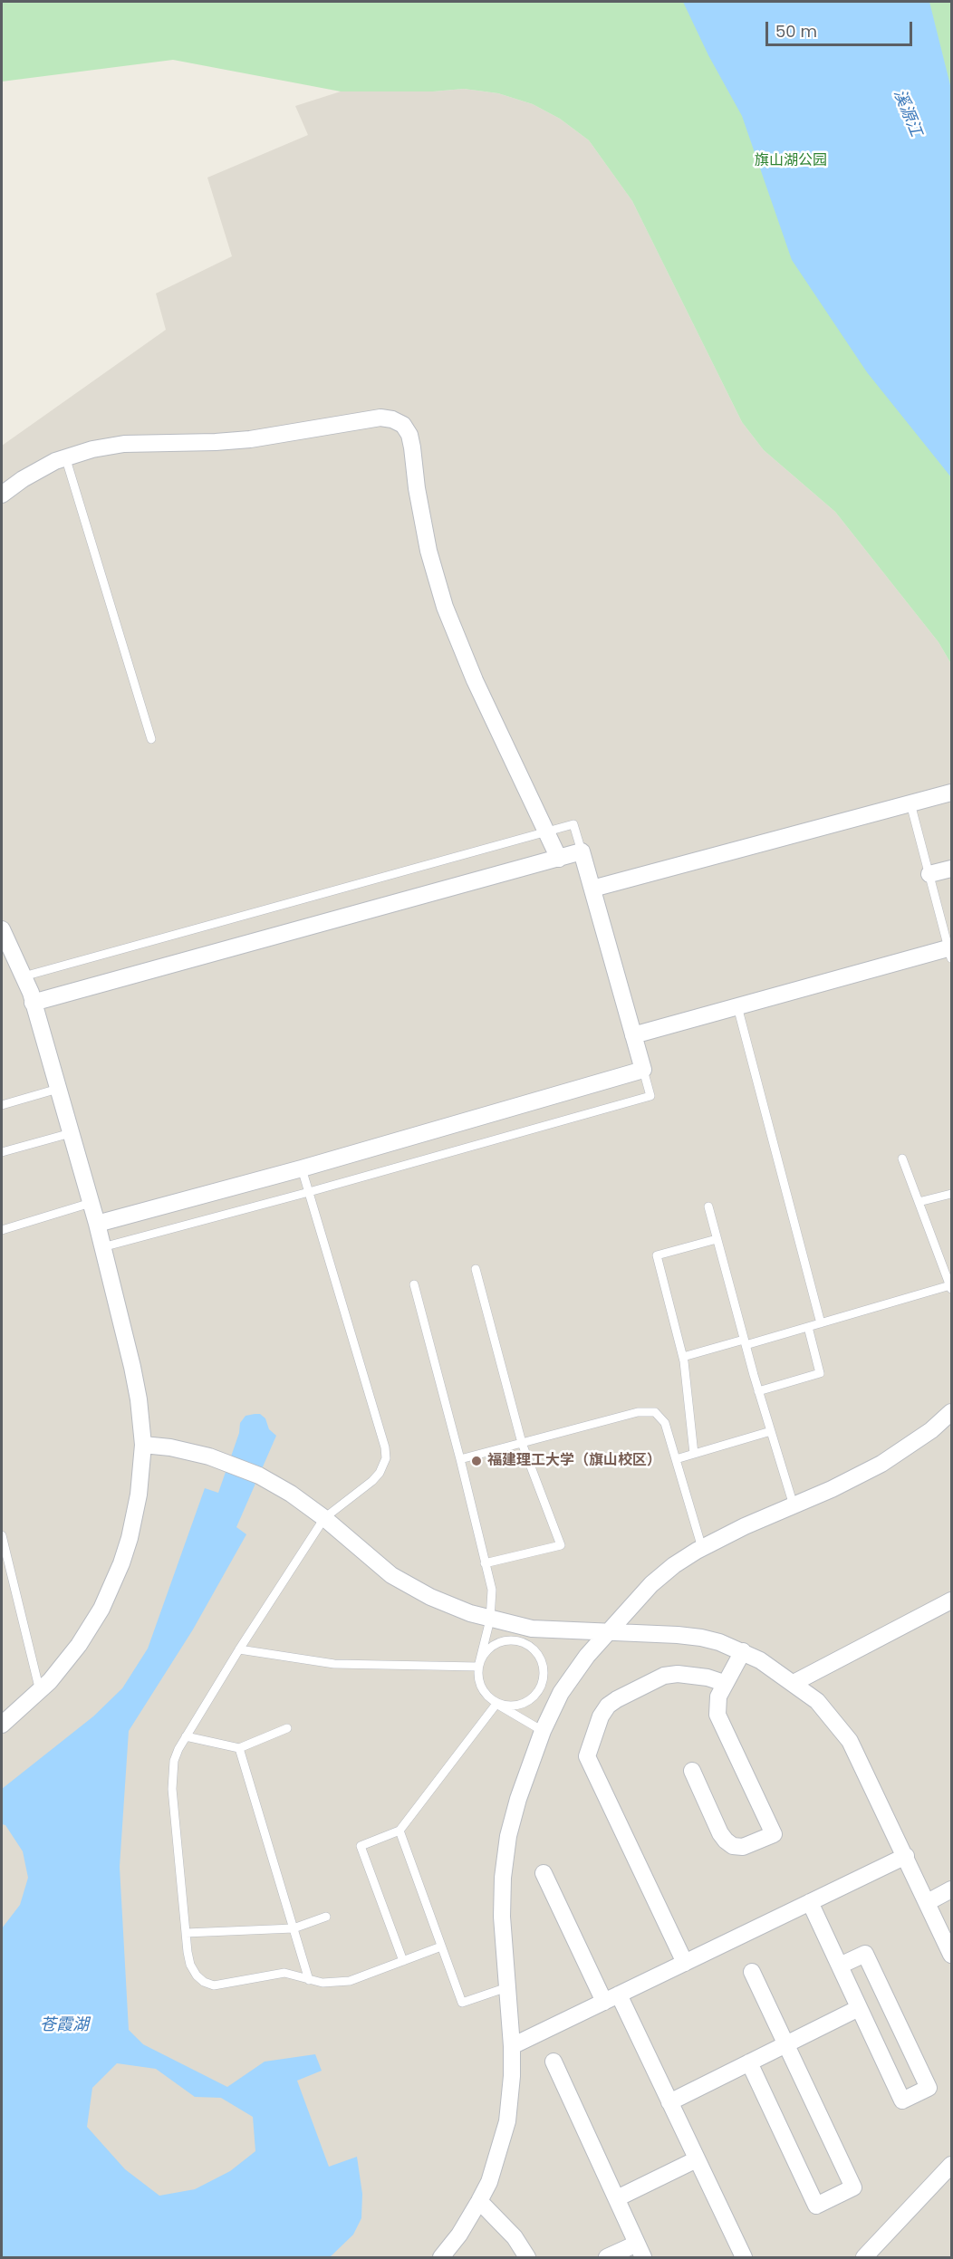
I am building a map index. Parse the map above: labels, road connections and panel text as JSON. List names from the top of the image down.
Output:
{
  "water": ["溪源江", "苍霞湖"],
  "parks": ["旗山湖公园"],
  "places": ["福建理工大学（旗山校区）"],
  "scale_bar": "50 m"
}
